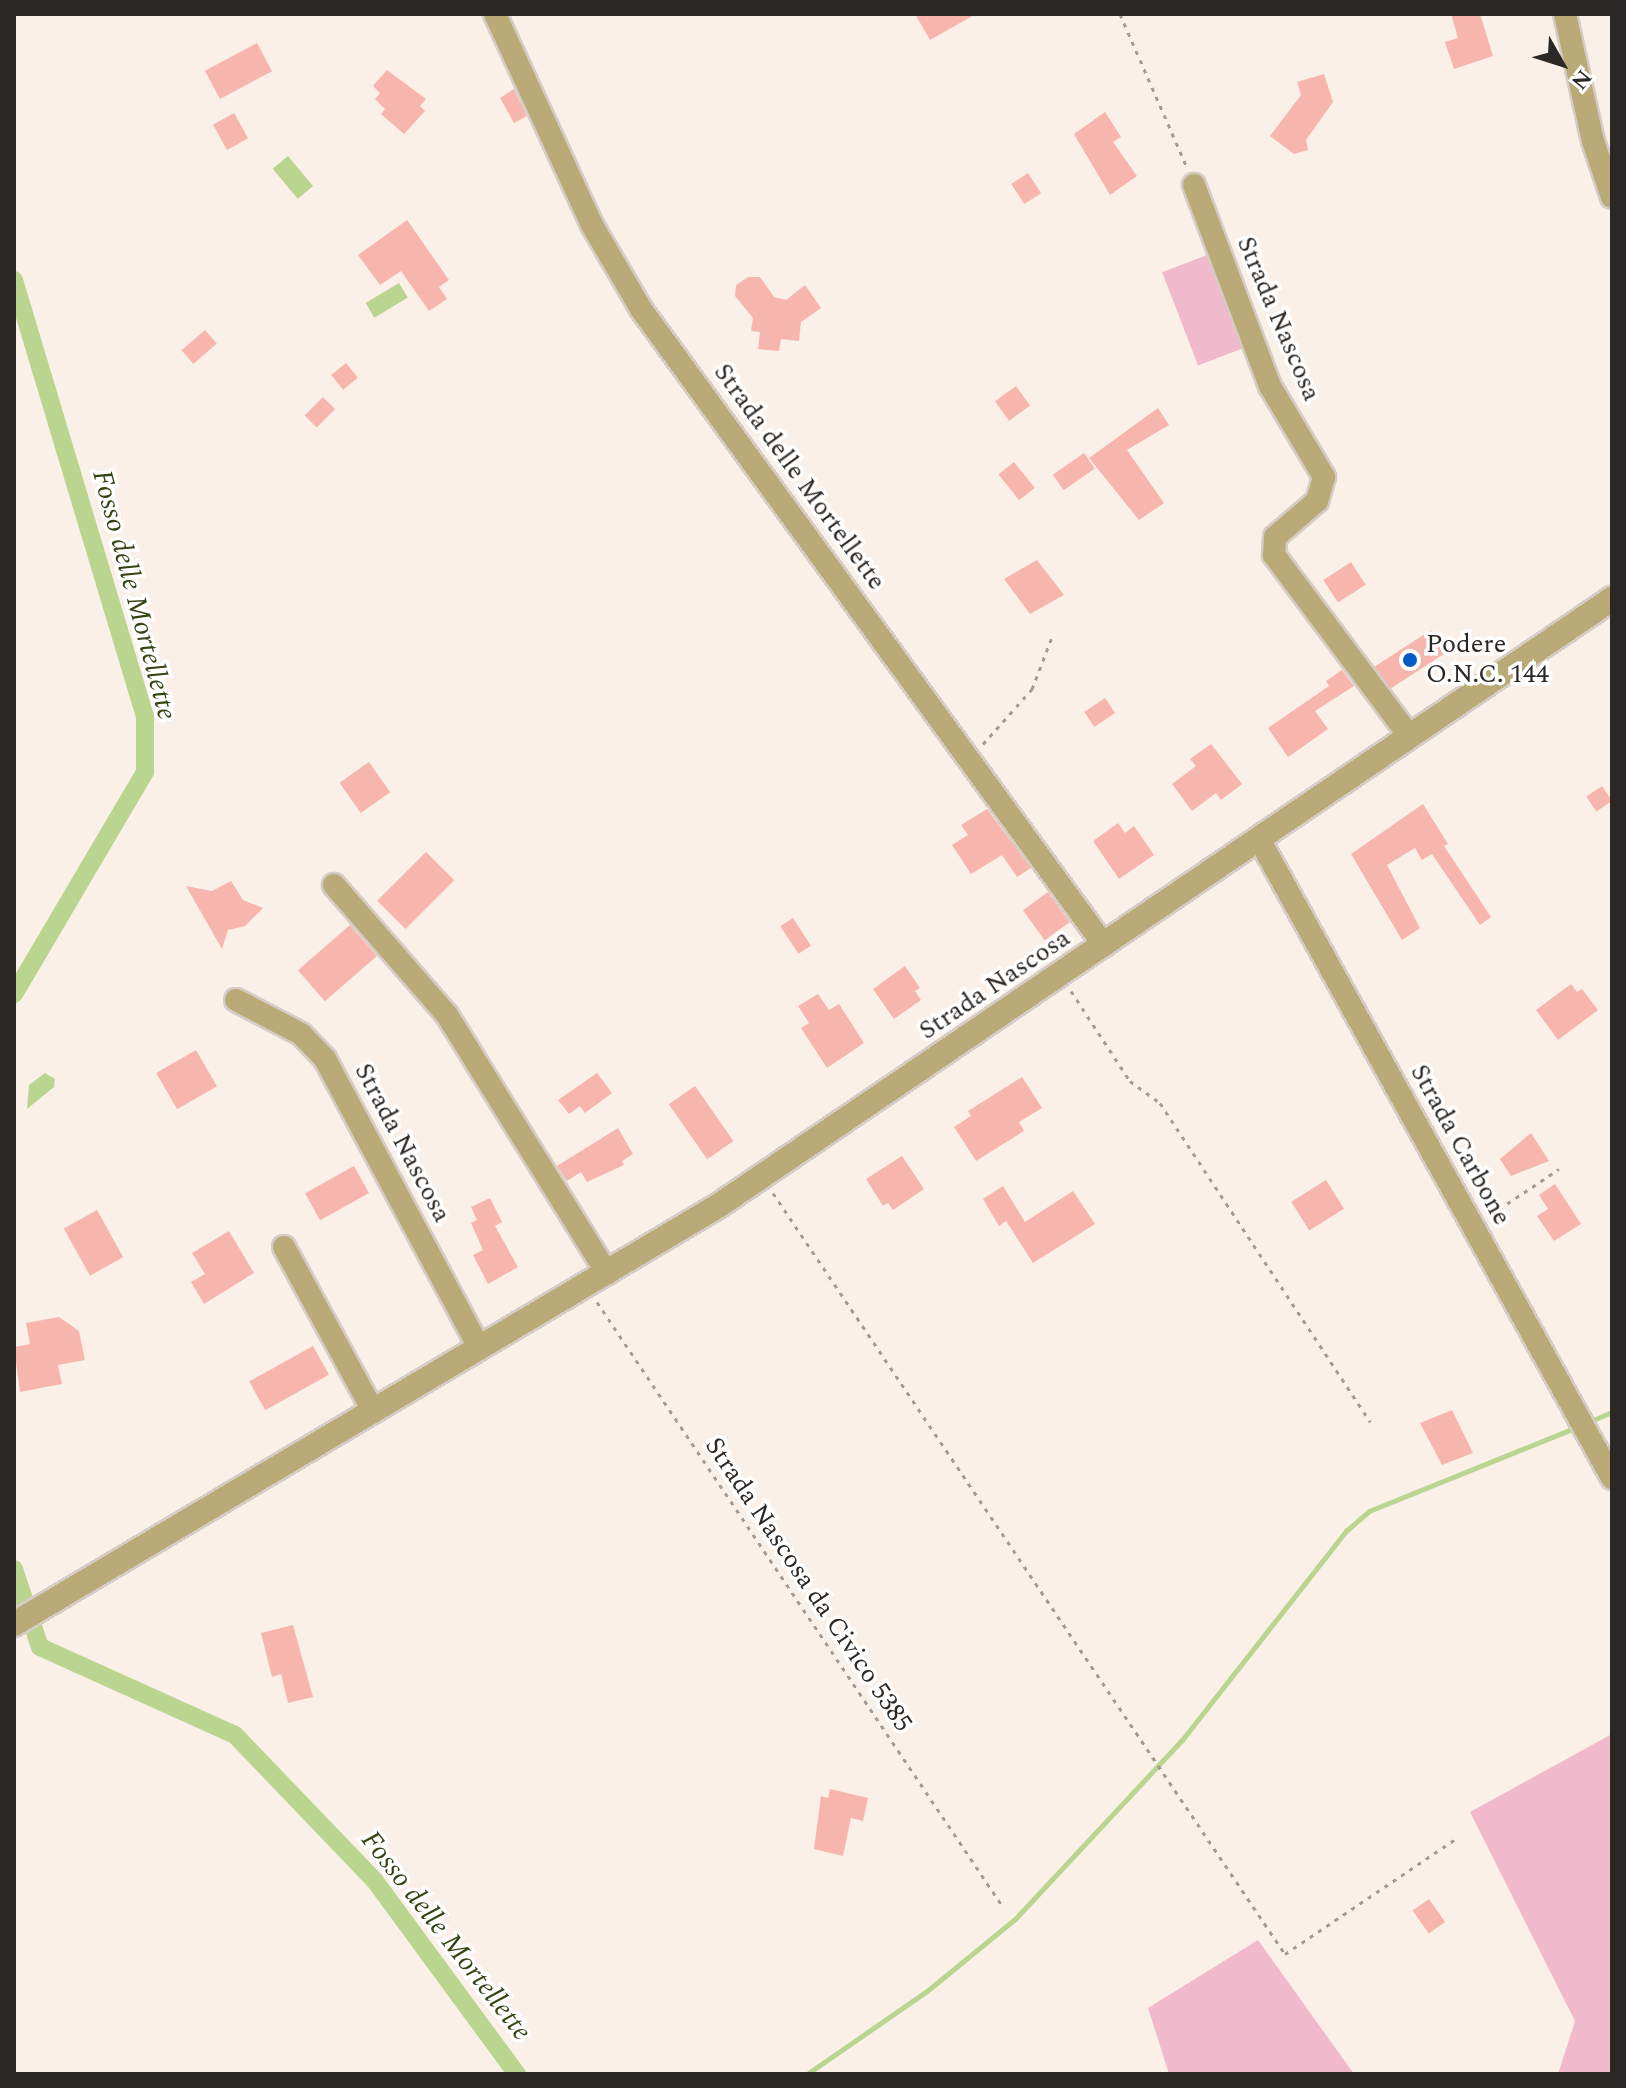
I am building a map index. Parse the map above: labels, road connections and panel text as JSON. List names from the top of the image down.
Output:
{
  "streets": {
    "street": ["Strada Nascosa", "Strada delle Mortellette", "Strada Carbone"],
    "path": ["Strada Nascosa da Civico 5385"]
  },
  "crossings": [
    ["Strada Nascosa", "Strada delle Mortellette"],
    ["Strada Nascosa", "Strada Carbone"],
    ["Strada Nascosa", "Strada Nascosa da Civico 5385"]
  ],
  "water": ["Fosso delle Mortellette"],
  "places": ["Podere O.N.C. 144"],
  "north": "bottom right"
}
